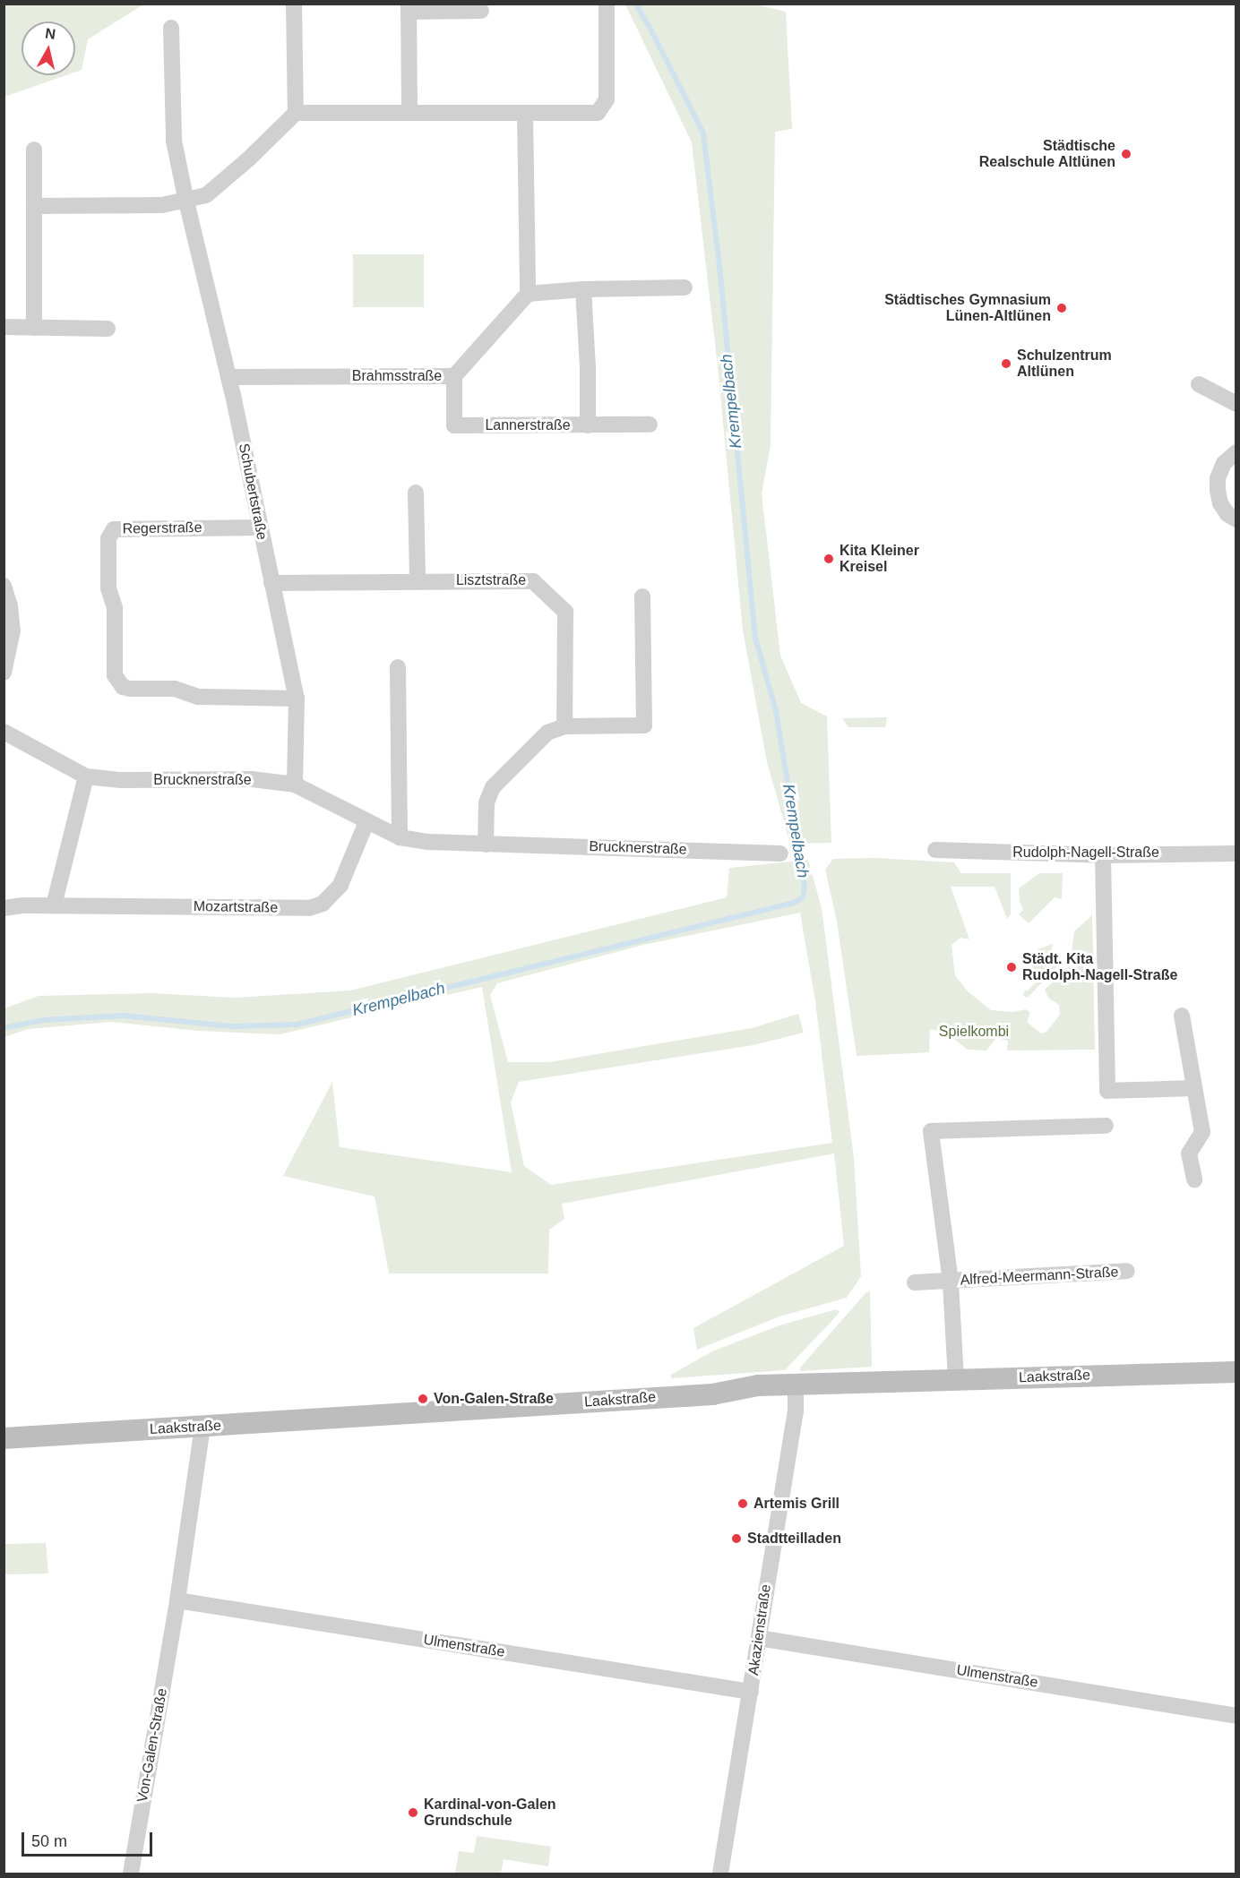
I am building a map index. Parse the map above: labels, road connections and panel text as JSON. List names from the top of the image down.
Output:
{
  "streets": {
    "street": [
      "Brahmsstraße",
      "Lannerstraße",
      "Schubertstraße",
      "Regerstraße",
      "Lisztstraße",
      "Brucknerstraße",
      "Rudolph-Nagell-Straße",
      "Mozartstraße",
      "Alfred-Meermann-Straße",
      "Laakstraße",
      "Akazienstraße",
      "Ulmenstraße",
      "Von-Galen-Straße"
    ]
  },
  "crossings": [
    ["Brahmsstraße", "Lannerstraße"],
    ["Brahmsstraße", "Schubertstraße"],
    ["Schubertstraße", "Regerstraße"],
    ["Schubertstraße", "Lisztstraße"],
    ["Schubertstraße", "Brucknerstraße"],
    ["Brucknerstraße", "Mozartstraße"],
    ["Alfred-Meermann-Straße", "Laakstraße"],
    ["Laakstraße", "Akazienstraße"],
    ["Laakstraße", "Von-Galen-Straße"],
    ["Akazienstraße", "Ulmenstraße"],
    ["Ulmenstraße", "Von-Galen-Straße"]
  ],
  "water": ["Krempelbach"],
  "parks": ["Spielkombi"],
  "places": [
    "Städtische Realschule Altlünen",
    "Städtisches Gymnasium Lünen-Altlünen",
    "Schulzentrum Altlünen",
    "Kita Kleiner Kreisel",
    "Städt. Kita Rudolph-Nagell-Straße",
    "Von-Galen-Straße",
    "Artemis Grill",
    "Stadtteilladen",
    "Kardinal-von-Galen Grundschule"
  ],
  "scale_bar": "50 m",
  "north": "top"
}
